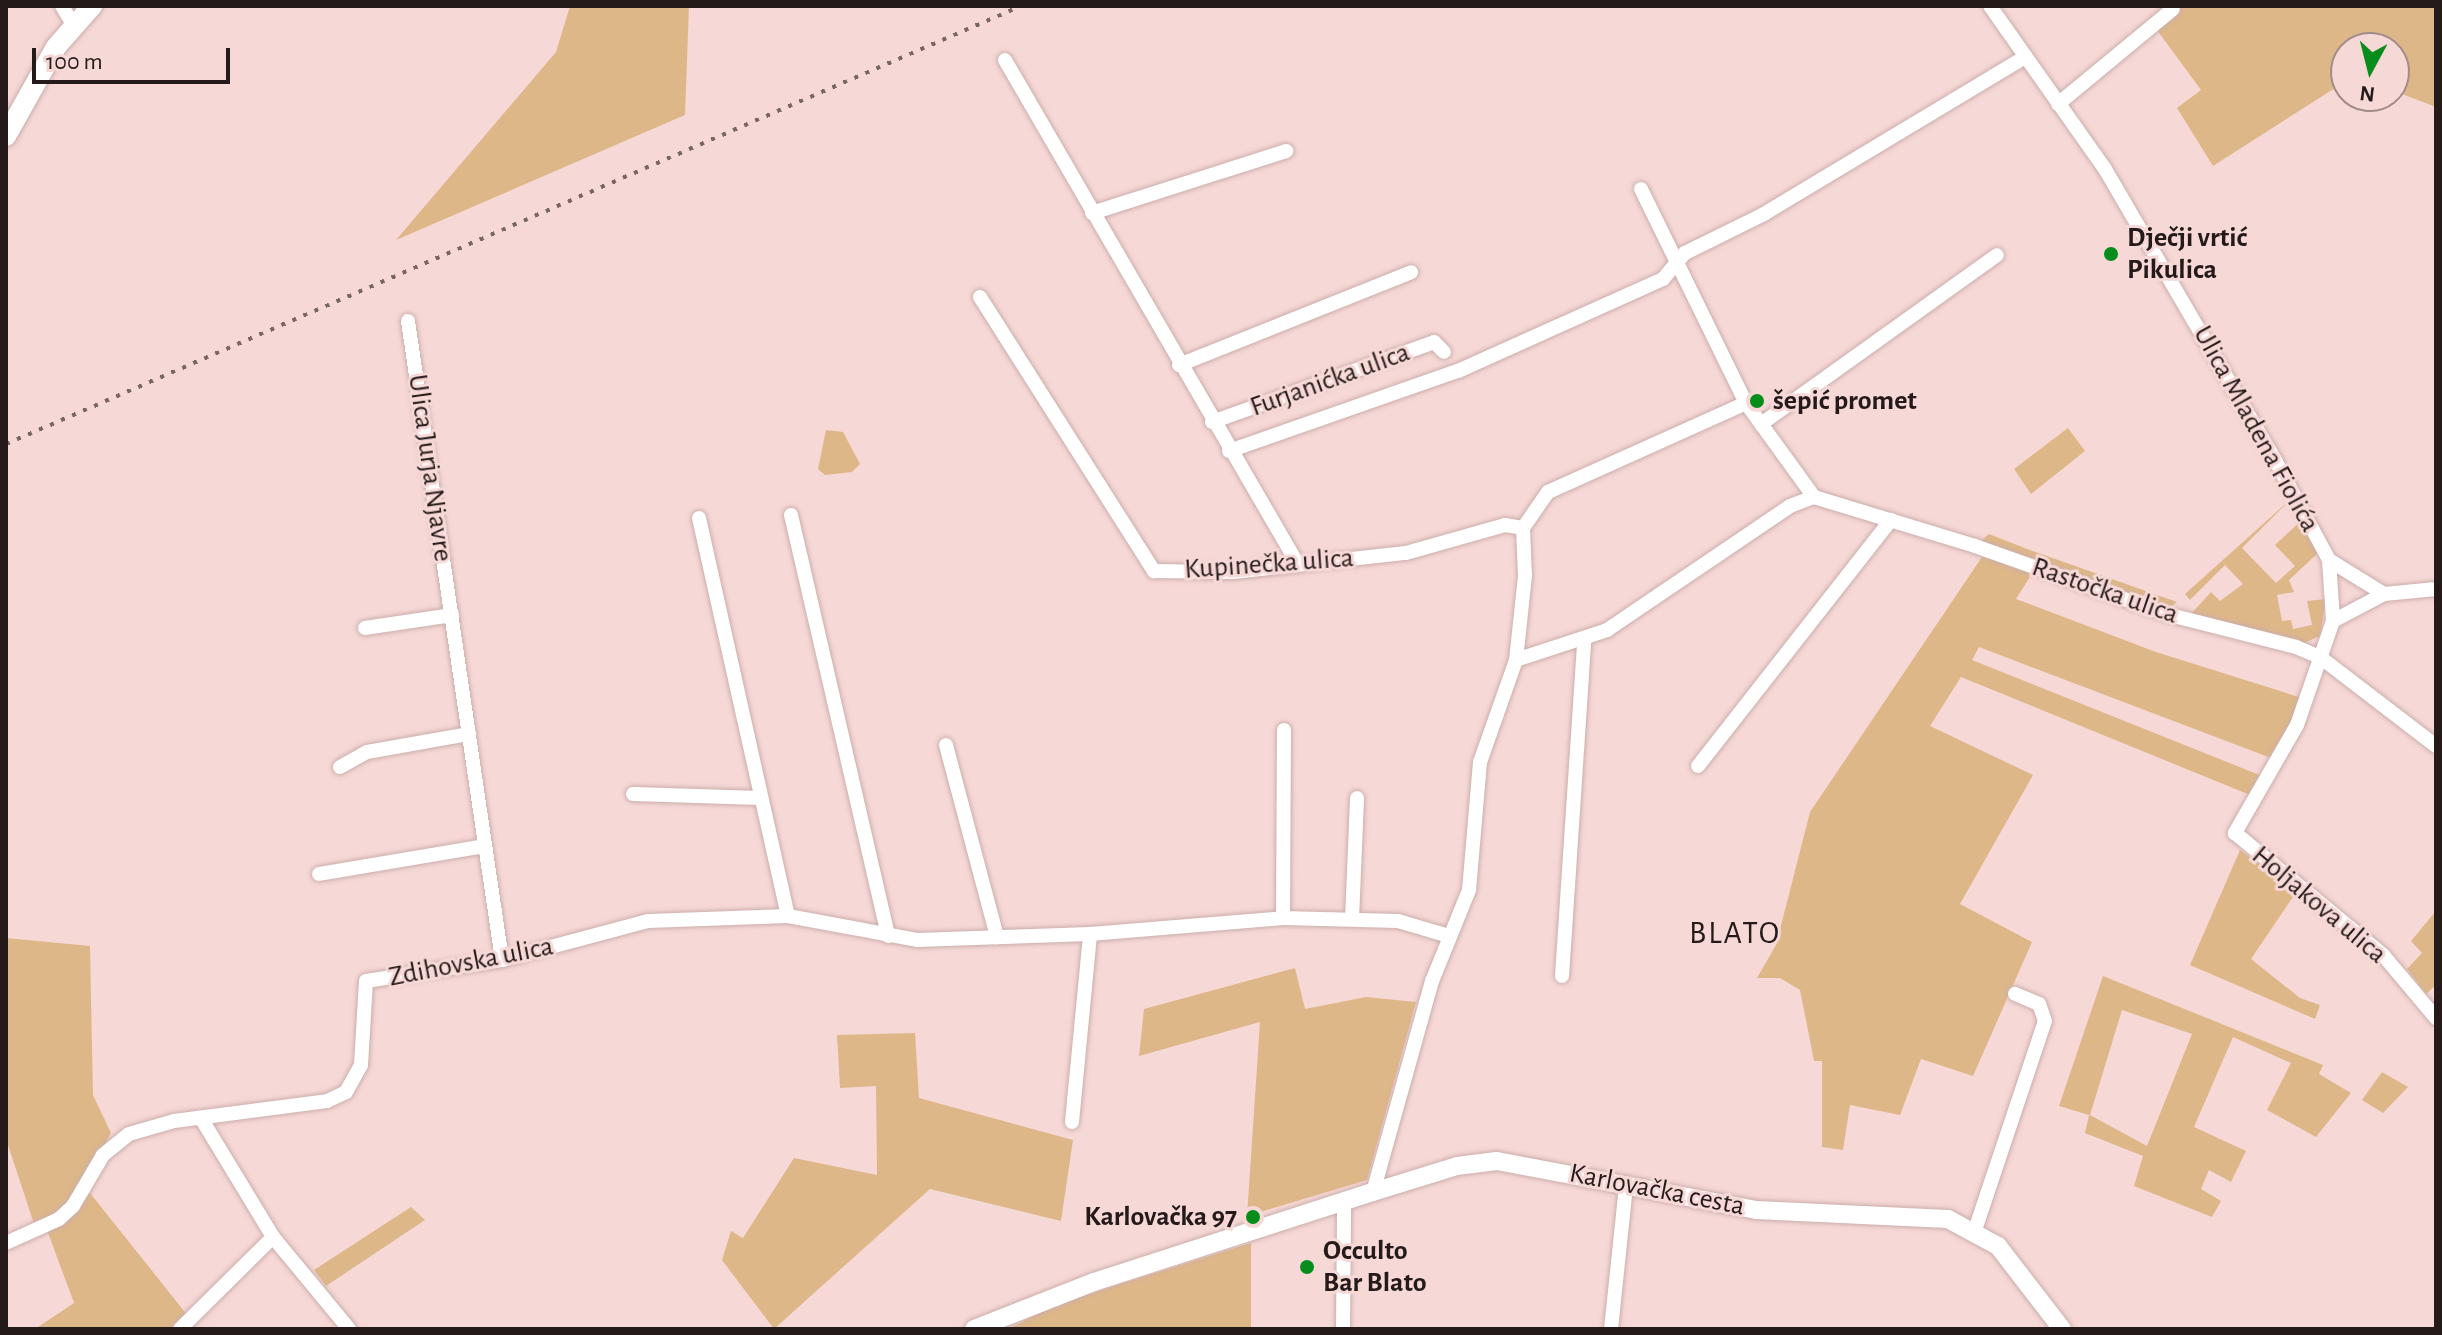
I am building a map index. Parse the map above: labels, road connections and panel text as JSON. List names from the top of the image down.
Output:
{
  "streets": {
    "street": [
      "Furjanićka ulica",
      "Ulica Mladena Fiolića",
      "Ulica Jurja Njavre",
      "Kupinečka ulica",
      "Rastočka ulica",
      "Holjakova ulica",
      "Zdihovska ulica",
      "Karlovačka cesta"
    ]
  },
  "crossings": [
    ["Furjanićka ulica", "Kupinečka ulica"],
    ["Ulica Mladena Fiolića", "Holjakova ulica"],
    ["Ulica Jurja Njavre", "Zdihovska ulica"],
    ["Rastočka ulica", "Holjakova ulica"]
  ],
  "districts": ["BLATO"],
  "places": [
    "Dječji vrtić Pikulica",
    "šepić promet",
    "Karlovačka 97",
    "Occulto Bar Blato"
  ],
  "scale_bar": "100 m",
  "north": "bottom"
}
